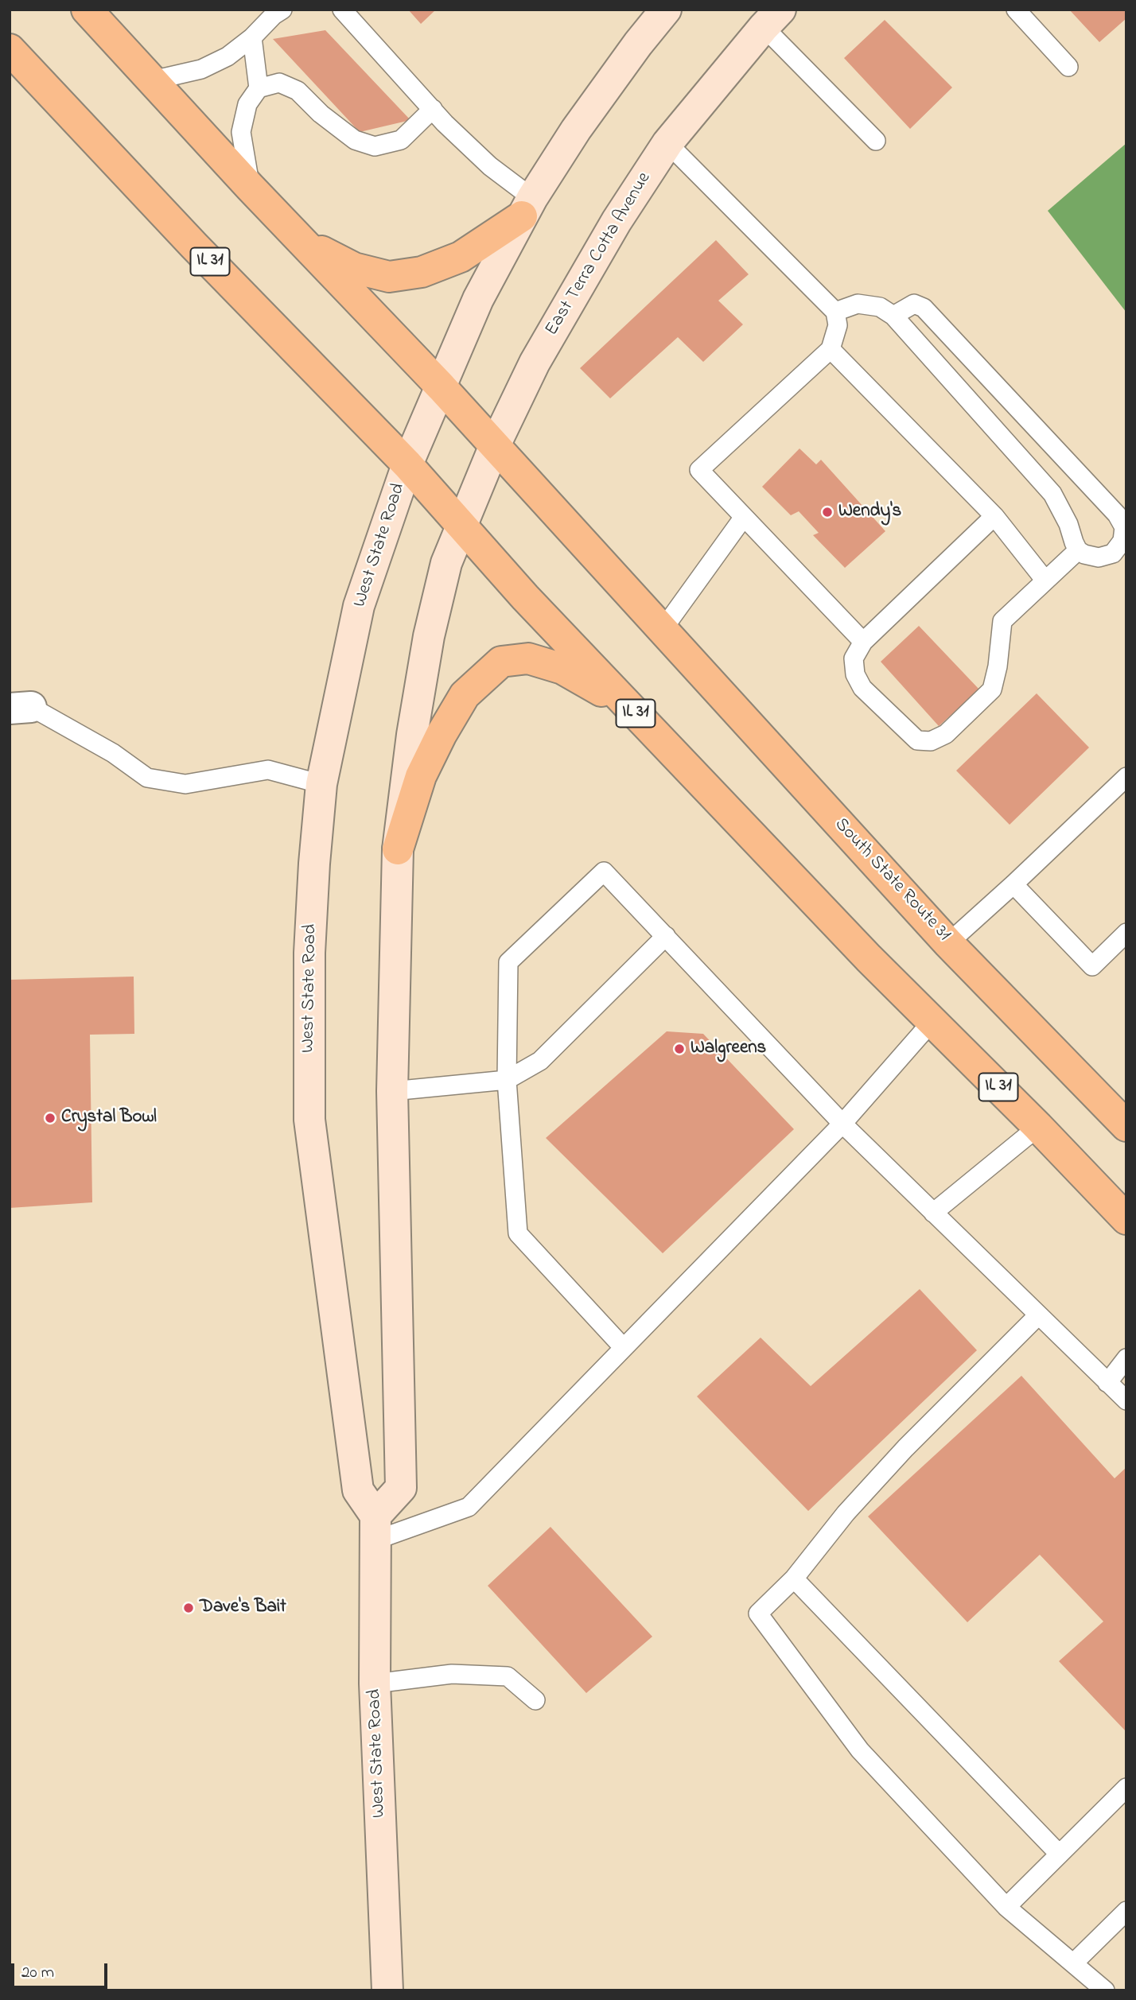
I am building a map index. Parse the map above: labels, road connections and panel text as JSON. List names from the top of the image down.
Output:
{
  "streets": {
    "main road": [
      "East Terra Cotta Avenue",
      "IL 31",
      "West State Road",
      "South State Route 31"
    ]
  },
  "crossings": [
    ["East Terra Cotta Avenue", "IL 31"],
    ["East Terra Cotta Avenue", "South State Route 31"],
    ["IL 31", "West State Road"]
  ],
  "places": [
    "Wendy's",
    "Walgreens",
    "Crystal Bowl",
    "Dave's Bait"
  ],
  "scale_bar": "20 m"
}
